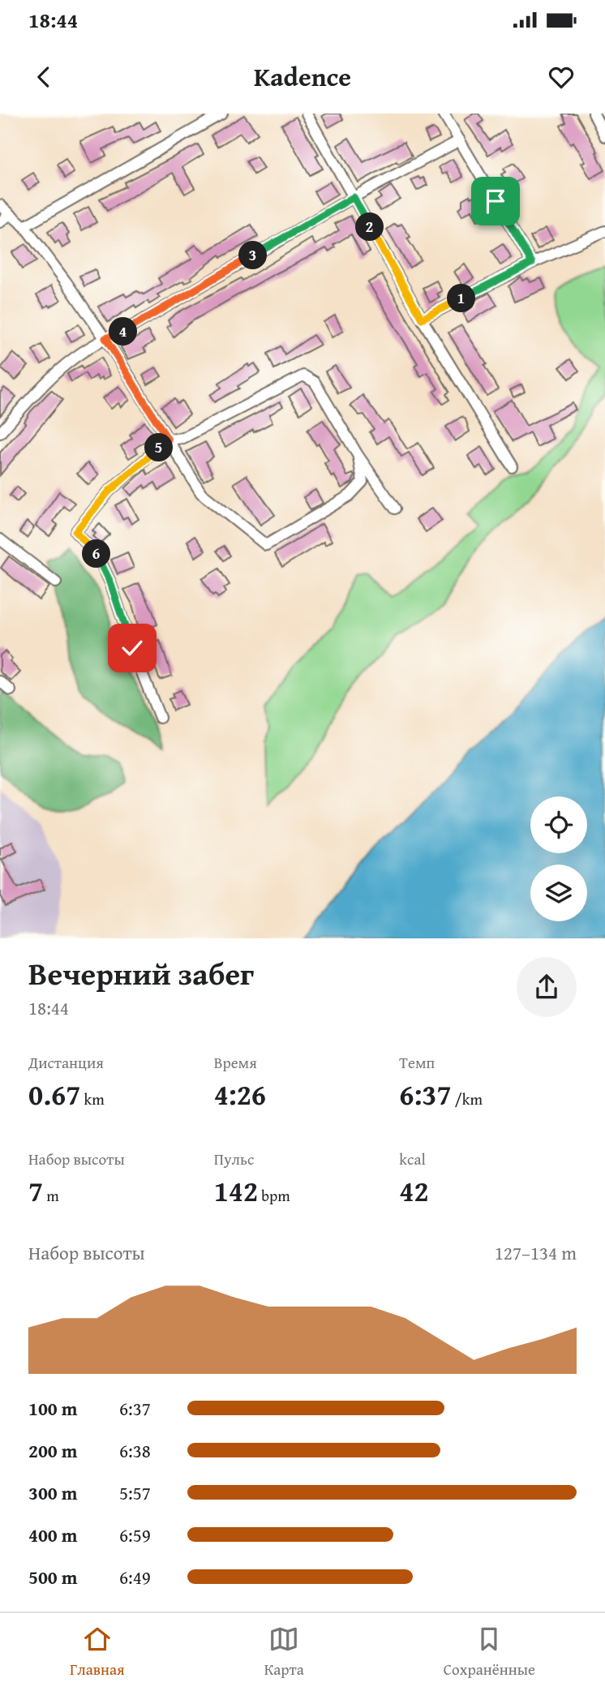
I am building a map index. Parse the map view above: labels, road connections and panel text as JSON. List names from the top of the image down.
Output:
{
  "page": {
    "status": "18:44",
    "header": "Kadence",
    "pins": [
      "2",
      "3",
      "1",
      "4",
      "5",
      "6"
    ],
    "heading": ["Вечерний забег", "18:44"],
    "stats": [
      ["Дистанция", "0.67 km"],
      ["Время", "4:26"],
      ["Темп", "6:37 /km"],
      ["Набор высоты", "7 m"],
      ["Пульс", "142 bpm"],
      ["kcal", "42"]
    ],
    "chart": ["Набор высоты", "127–134 m"],
    "list": [
      {
        "name": "100 m",
        "note": "6:37"
      },
      {
        "name": "200 m",
        "note": "6:38"
      },
      {
        "name": "300 m",
        "note": "5:57"
      },
      {
        "name": "400 m",
        "note": "6:59"
      },
      {
        "name": "500 m",
        "note": "6:49"
      }
    ],
    "tabs": ["Главная", "Карта", "Сохранённые"]
  }
}
